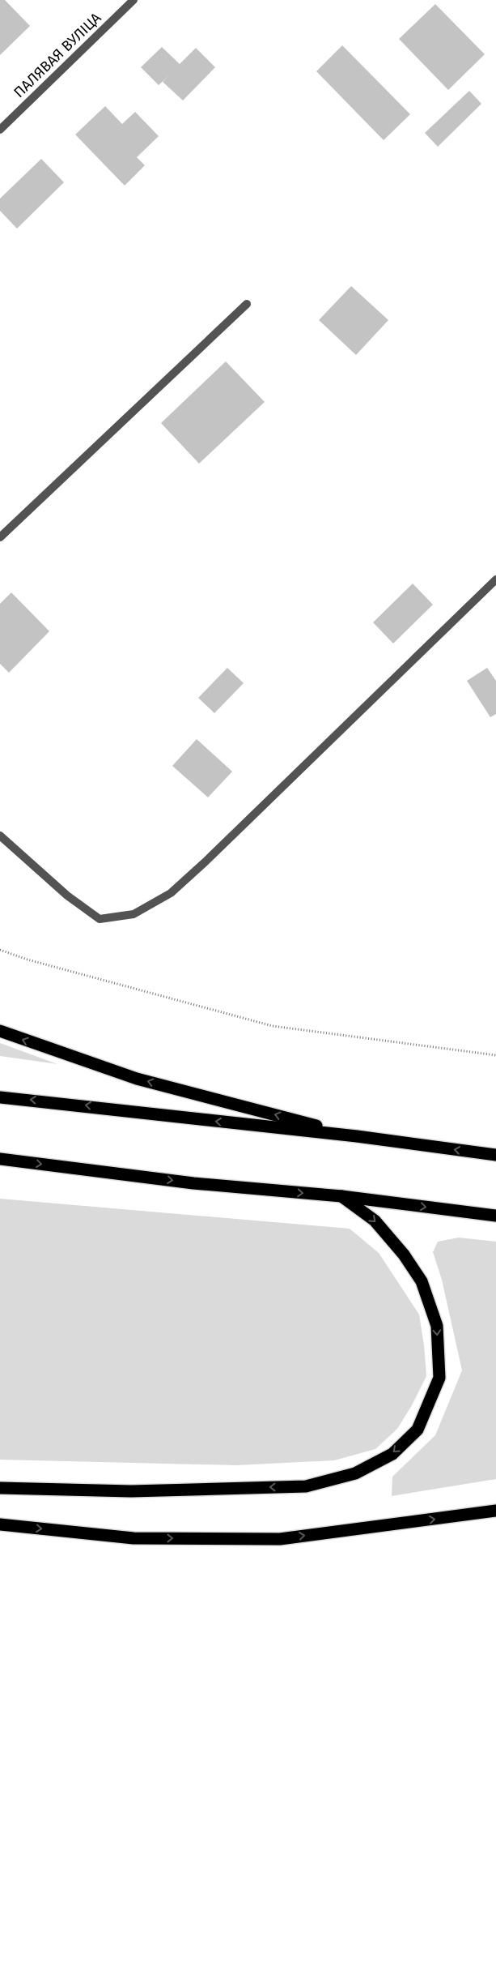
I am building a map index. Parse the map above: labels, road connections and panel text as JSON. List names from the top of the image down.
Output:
{
  "streets": {
    "street": ["ПАЛЯВАЯ ВУЛІЦА"]
  }
}
